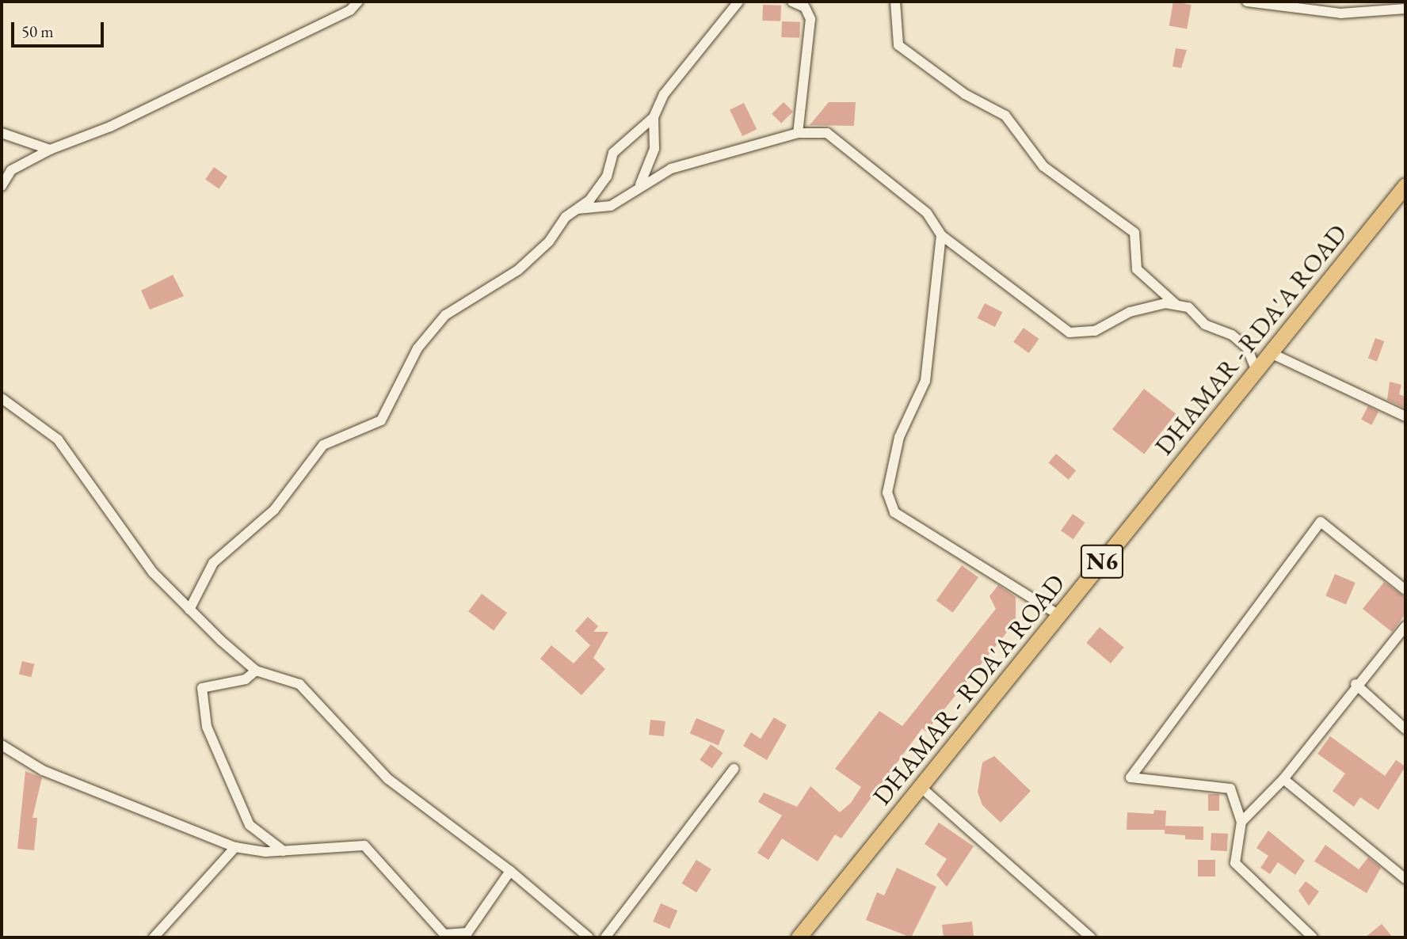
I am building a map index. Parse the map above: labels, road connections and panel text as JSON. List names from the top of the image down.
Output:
{
  "streets": {
    "main road": ["DHAMAR - RDA'A ROAD", "N6"]
  },
  "scale_bar": "50 m"
}
